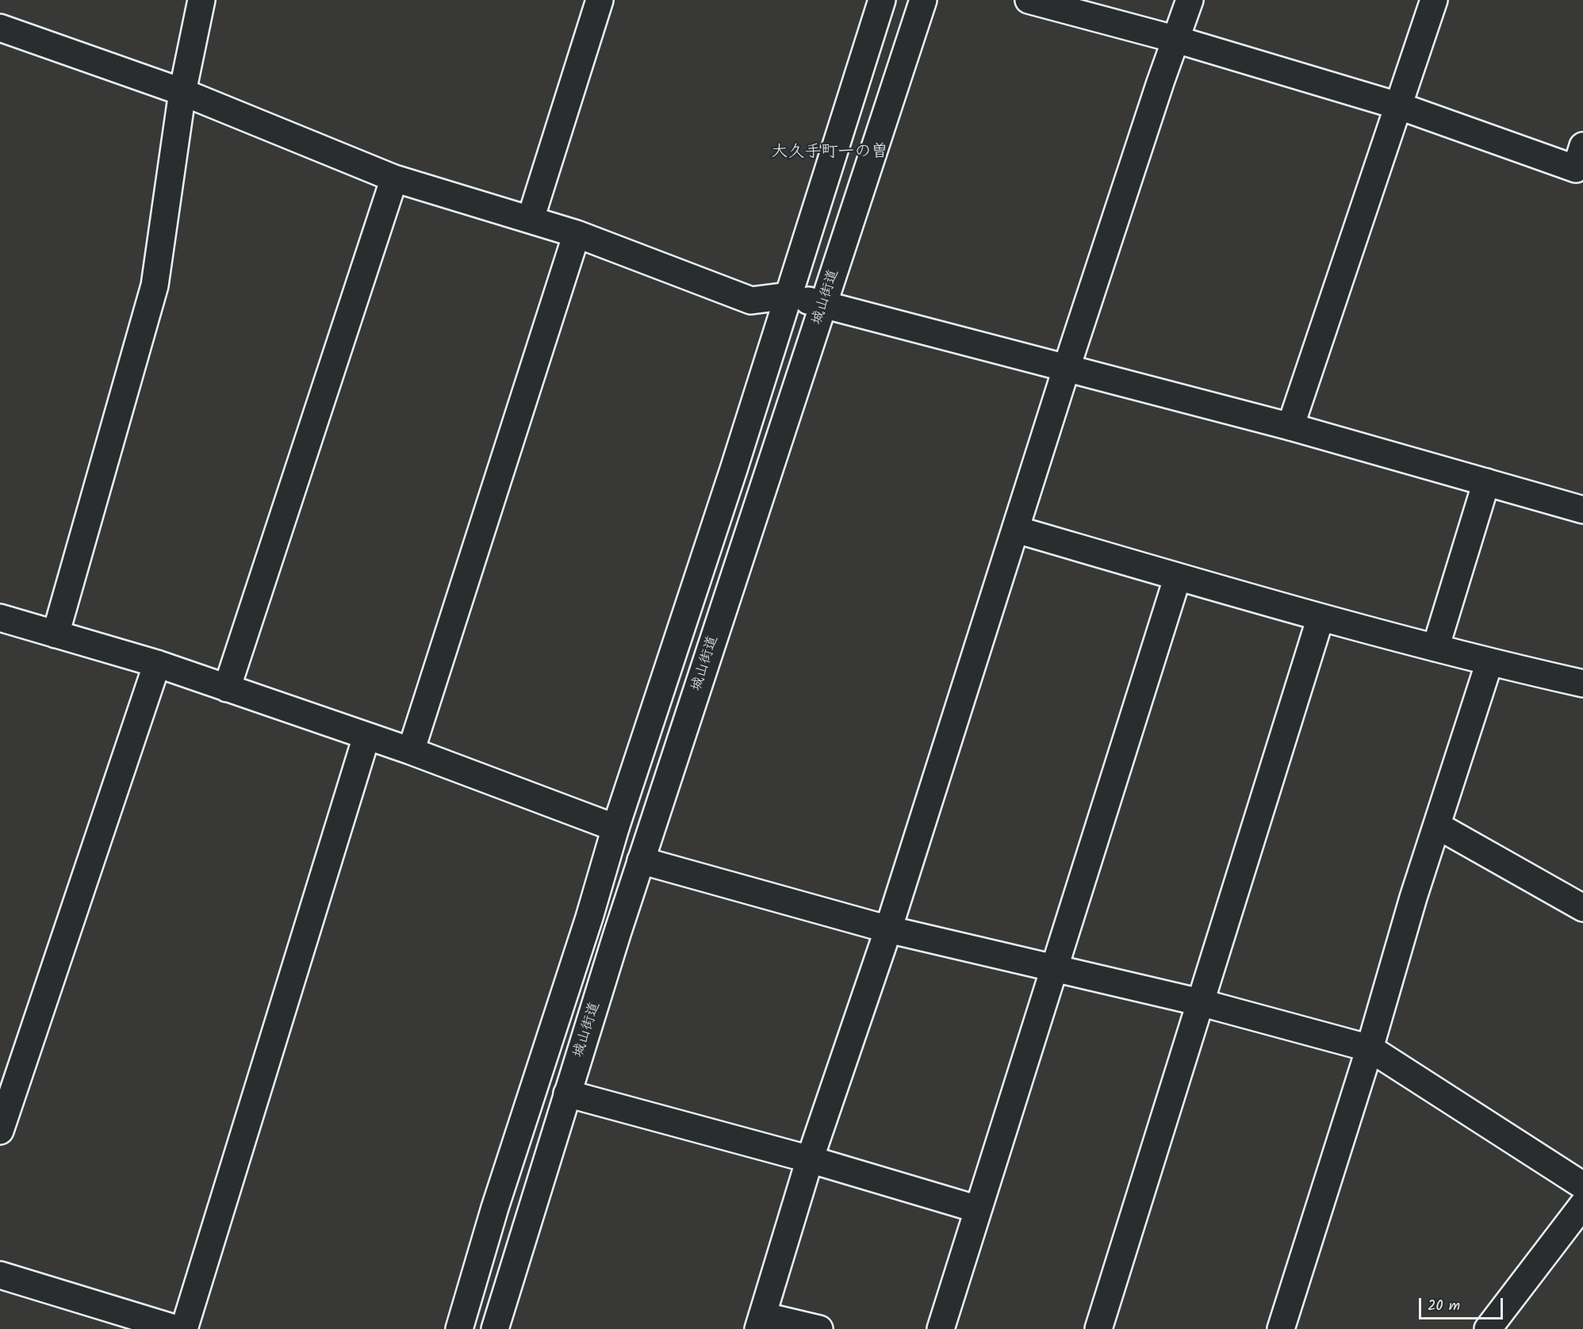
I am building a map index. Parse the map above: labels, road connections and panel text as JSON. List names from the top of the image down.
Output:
{
  "streets": {
    "street": ["城山街道"]
  },
  "districts": ["大久手町一の曽"],
  "scale_bar": "20 m"
}
